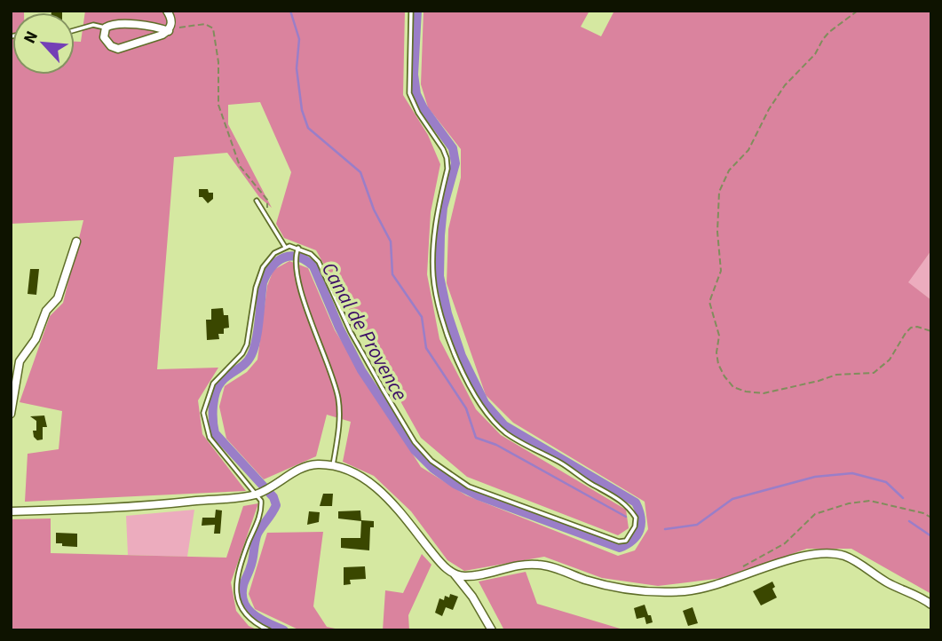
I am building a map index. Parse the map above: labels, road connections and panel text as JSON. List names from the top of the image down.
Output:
{
  "water": ["Canal de Provence"],
  "north": "top left"
}
